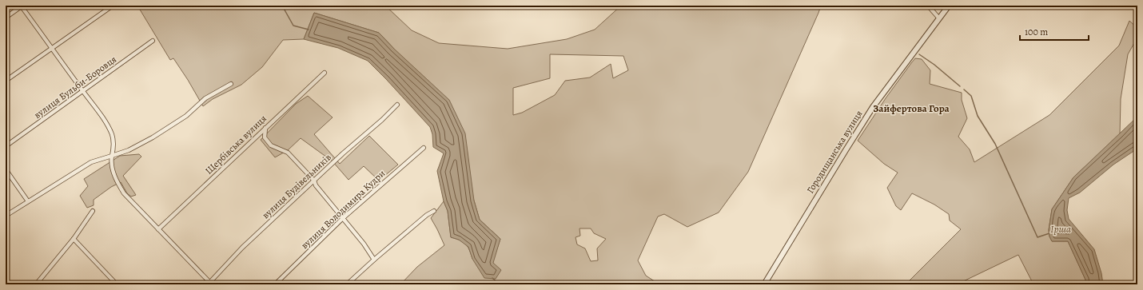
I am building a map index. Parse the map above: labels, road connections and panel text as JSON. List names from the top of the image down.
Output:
{
  "streets": {
    "street": [
      "вулиця Бульби-Боровця",
      "Щербівська вулиця",
      "Городищанська вулиця",
      "вулиця Будівельників",
      "вулиця Володимира Кудри"
    ]
  },
  "districts": ["Зайфертова Гора"],
  "water": ["Ірша"],
  "scale_bar": "100 m"
}
